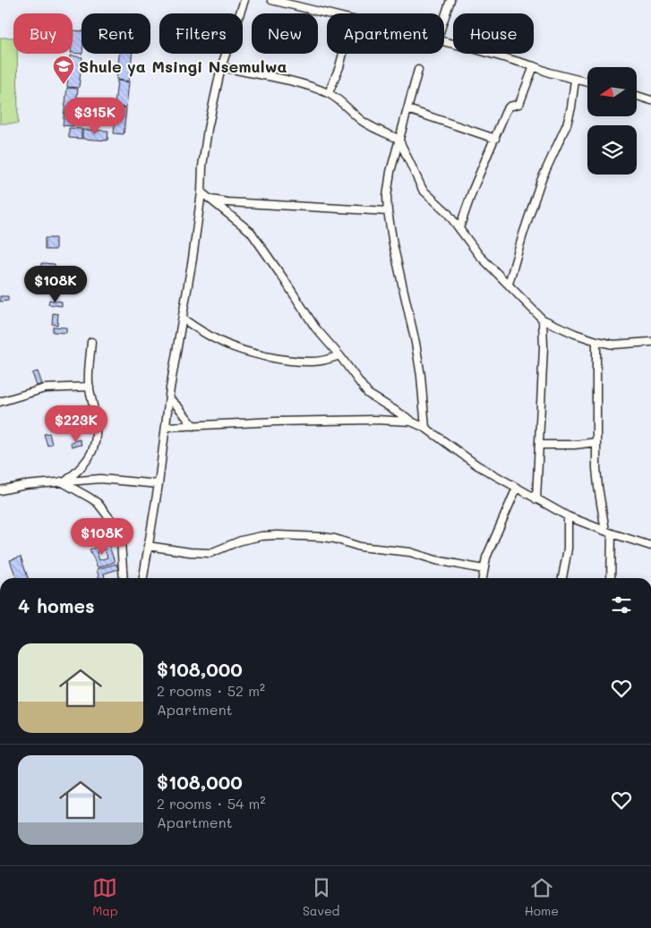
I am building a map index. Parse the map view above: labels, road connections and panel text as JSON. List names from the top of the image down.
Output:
{
  "places": {
    "school or university": ["Shule ya Msingi Nsemulwa"]
  },
  "north": "left",
  "page": {
    "chip": [
      "Buy",
      "Rent",
      "Filters",
      "New",
      "Apartment",
      "House"
    ],
    "price": [
      "$315K",
      "$108K",
      "$223K",
      "$108K"
    ],
    "heading": "4 homes",
    "list": [
      {
        "name": "$108,000",
        "note": "2 rooms · 52 m² · Apartment"
      },
      {
        "name": "$108,000",
        "note": "2 rooms · 54 m² · Apartment"
      }
    ],
    "tabs": ["Map", "Saved", "Home"]
  }
}
